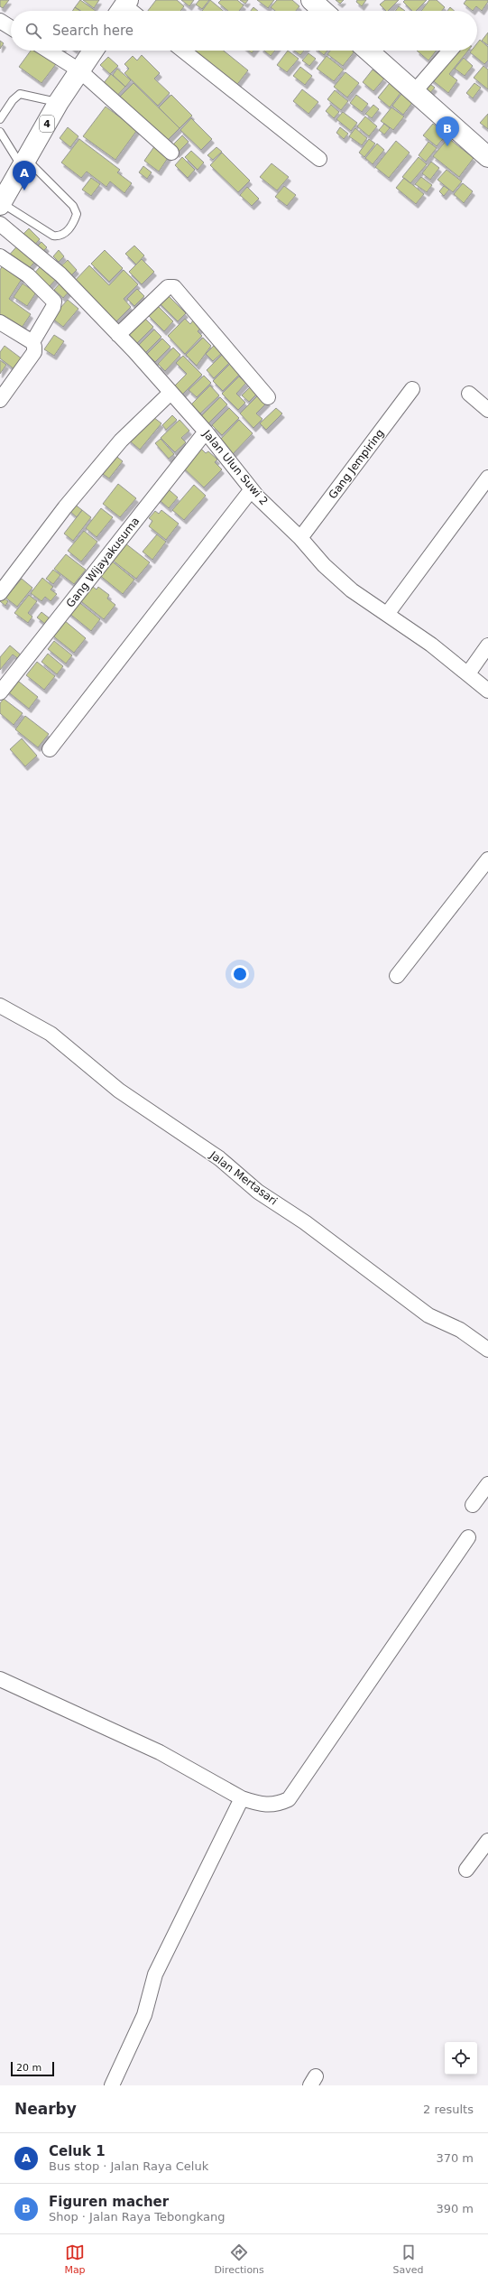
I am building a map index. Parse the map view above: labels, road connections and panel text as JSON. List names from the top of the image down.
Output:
{
  "streets": {
    "main road": ["4"],
    "street": [
      "Gang Jempiring",
      "Jalan Ulun Suwi 2",
      "Gang Wijayakusuma",
      "Jalan Mertasari"
    ]
  },
  "crossings": [
    ["Gang Jempiring", "Jalan Ulun Suwi 2"],
    ["Jalan Ulun Suwi 2", "Gang Wijayakusuma"]
  ],
  "scale_bar": "20 m",
  "page": {
    "search": "Search here",
    "pins": ["B", "A"],
    "scale": "20 m",
    "heading": ["Nearby", "2 results"],
    "list": [
      {
        "mark": "A",
        "name": "Celuk 1",
        "note": "Bus stop · Jalan Raya Celuk",
        "value": "370 m"
      },
      {
        "mark": "B",
        "name": "Figuren macher",
        "note": "Shop · Jalan Raya Tebongkang",
        "value": "390 m"
      }
    ],
    "nav": ["Map", "Directions", "Saved"]
  }
}
